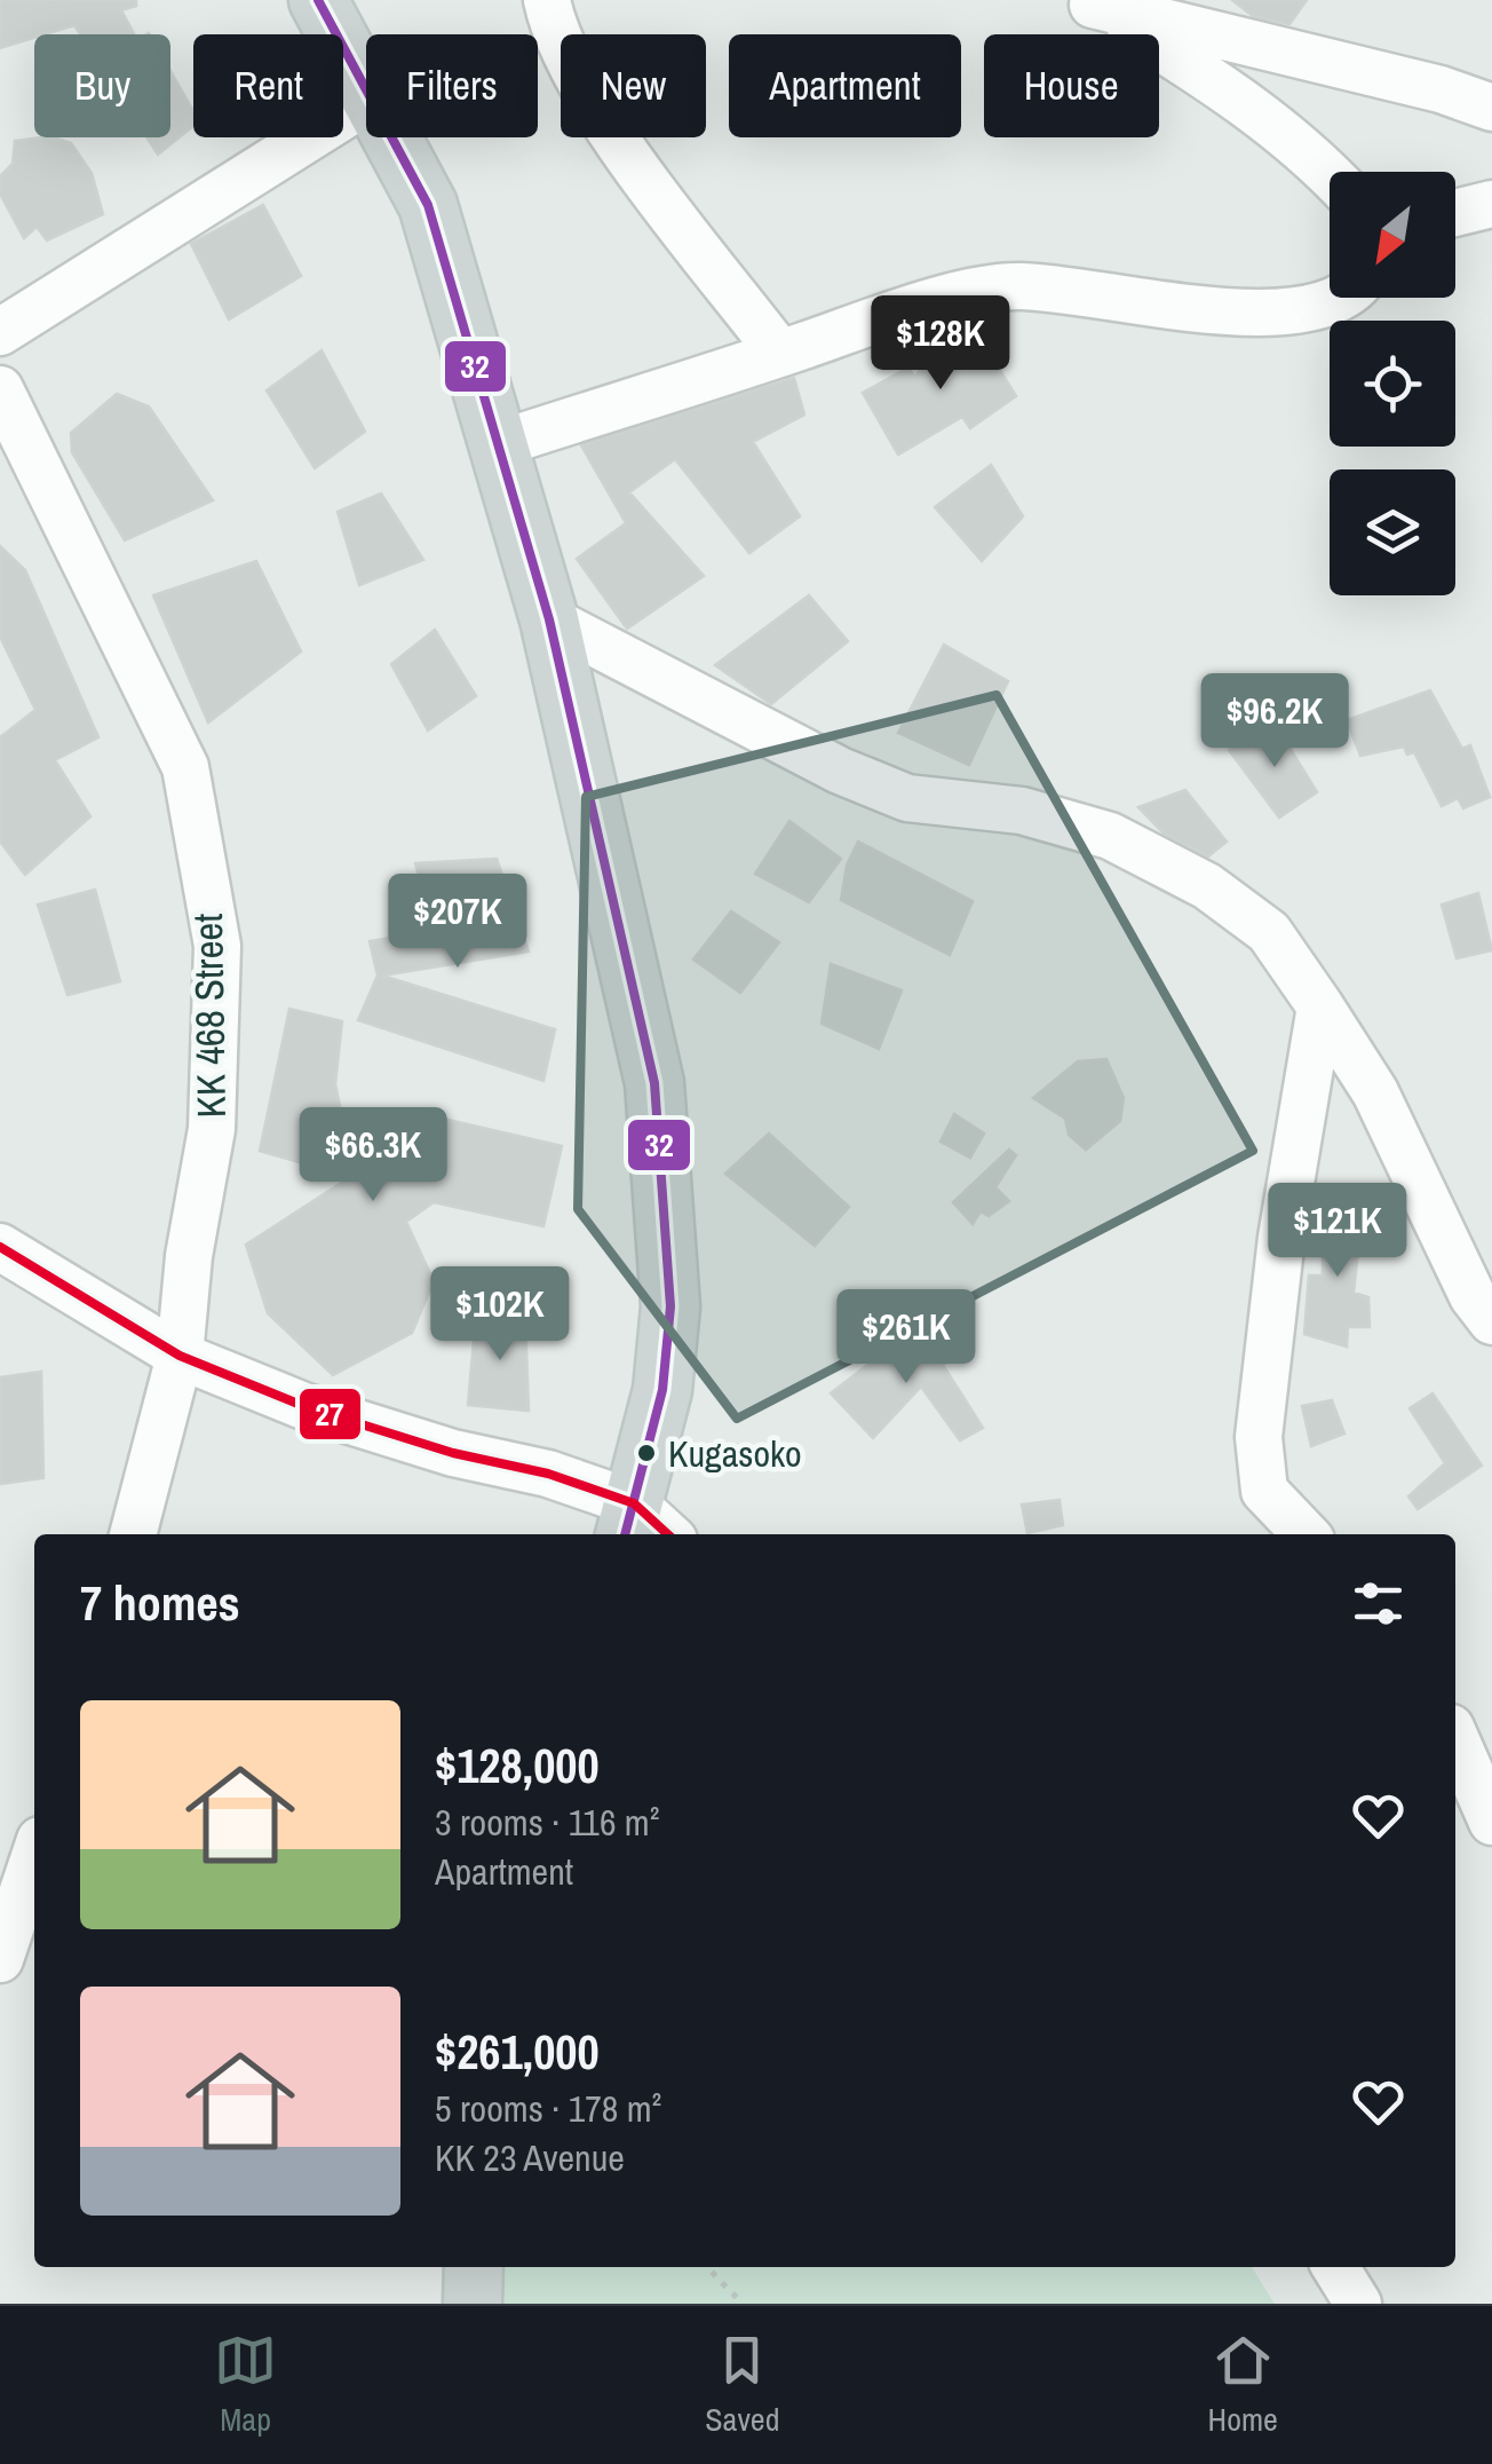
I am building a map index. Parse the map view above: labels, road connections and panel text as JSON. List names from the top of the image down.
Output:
{
  "streets": {
    "street": ["KK 468 Street"]
  },
  "places": ["Kugasoko"],
  "lines": ["transit line 32", "transit line 27"],
  "north": "bottom left",
  "page": {
    "chip": [
      "Buy",
      "Rent",
      "Filters",
      "New",
      "Apartment",
      "House"
    ],
    "price": [
      "$128K",
      "$96.2K",
      "$207K",
      "$66.3K",
      "$121K",
      "$102K",
      "$261K"
    ],
    "heading": "7 homes",
    "list": [
      {
        "name": "$128,000",
        "note": "3 rooms · 116 m² · Apartment"
      },
      {
        "name": "$261,000",
        "note": "5 rooms · 178 m² · KK 23 Avenue"
      }
    ],
    "tabs": ["Map", "Saved", "Home"]
  }
}
